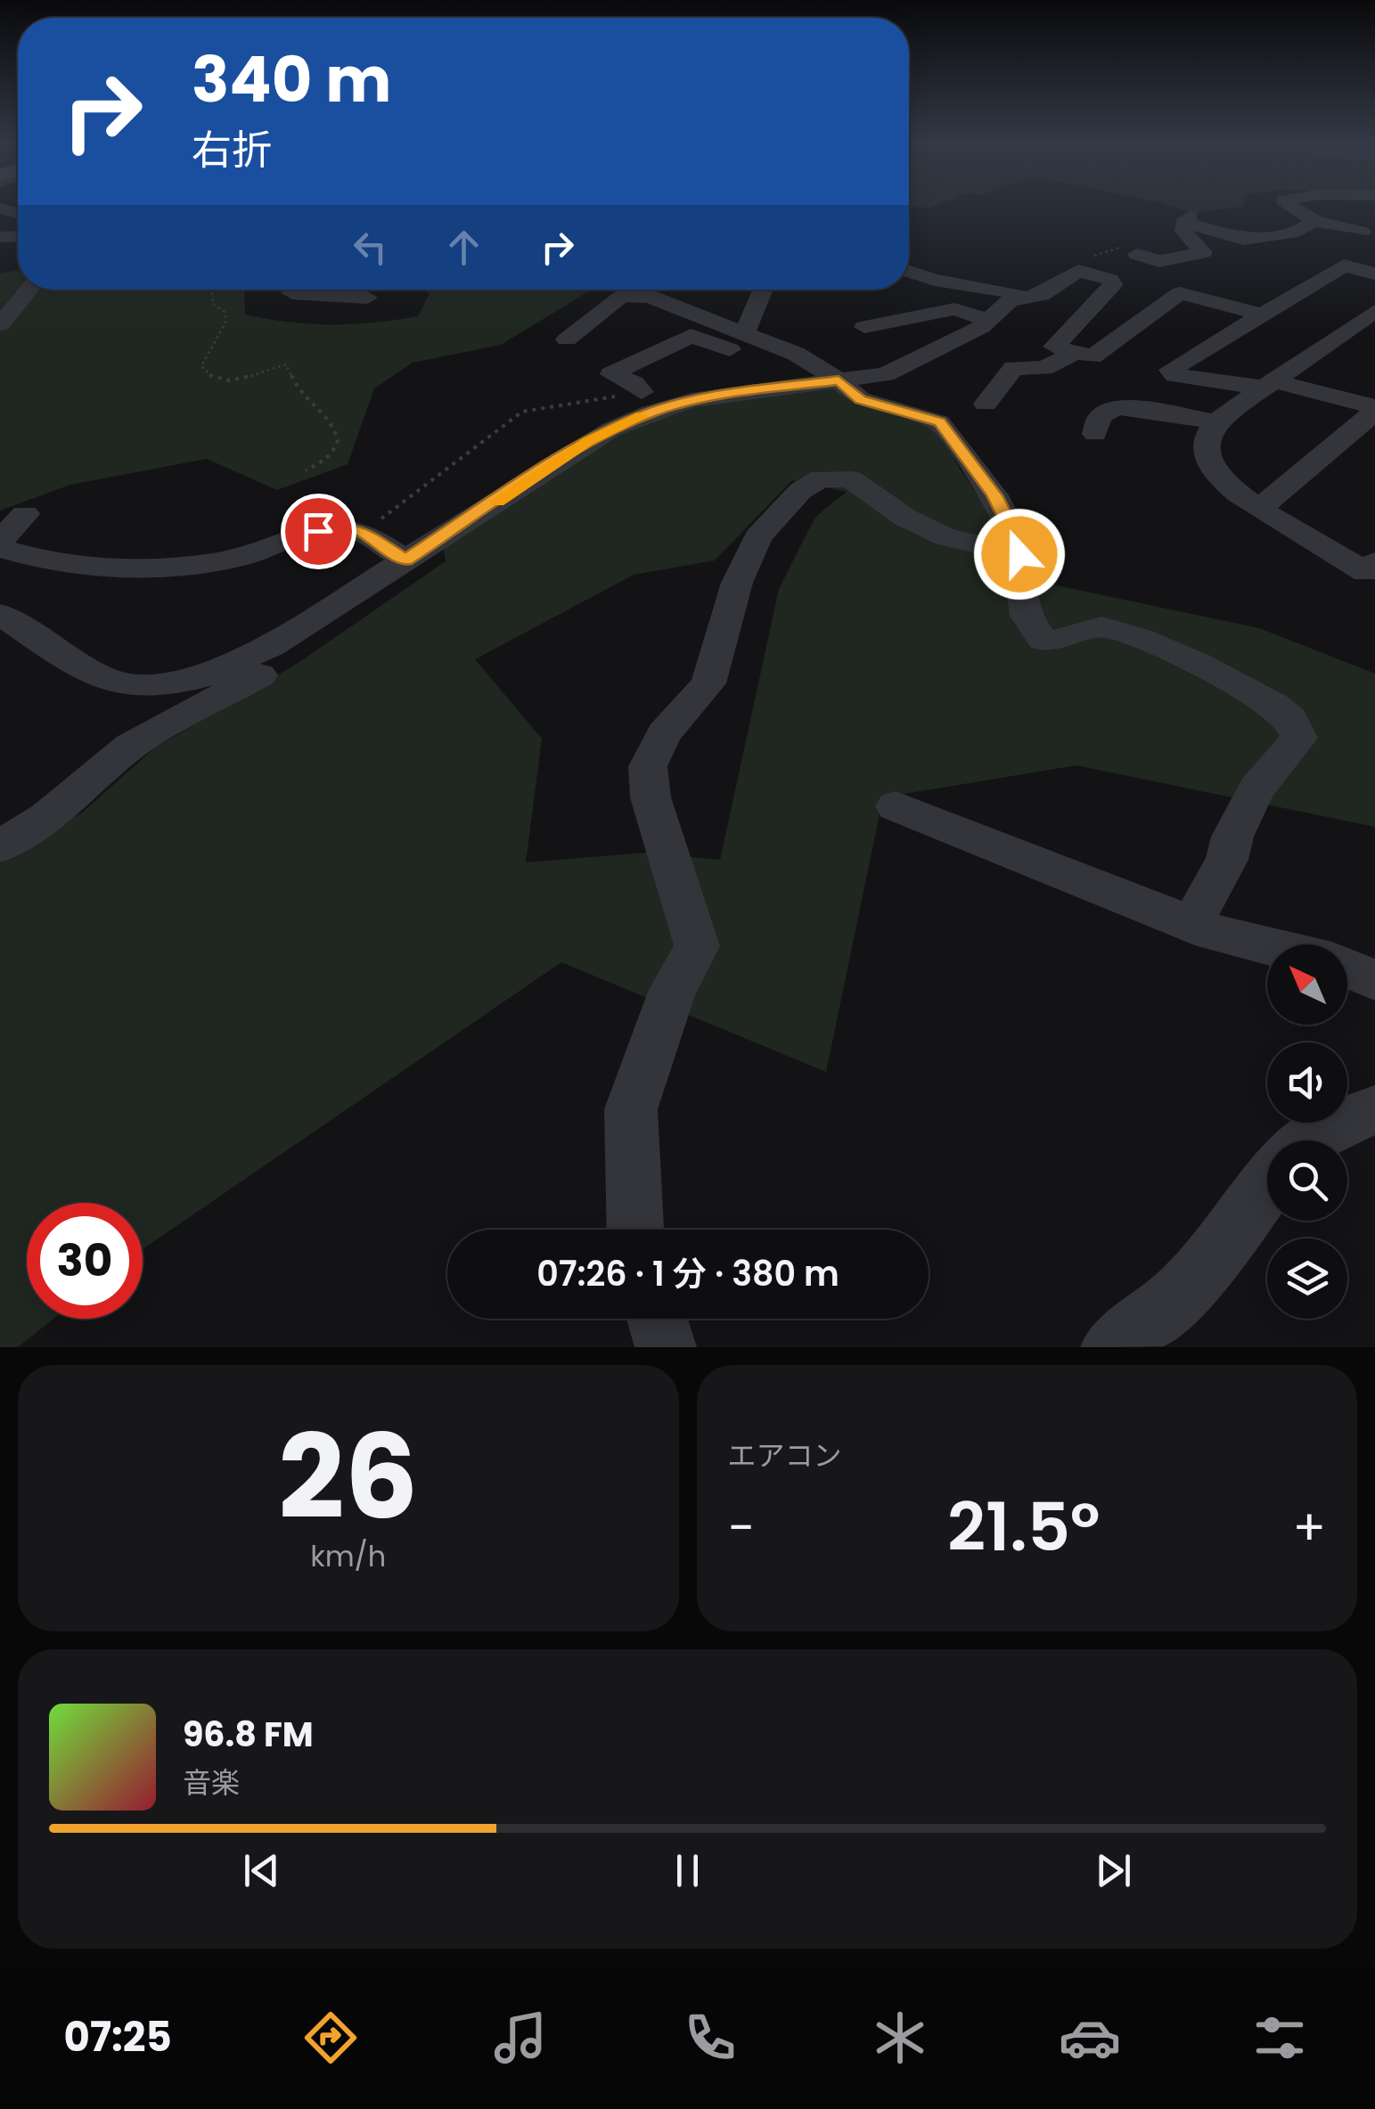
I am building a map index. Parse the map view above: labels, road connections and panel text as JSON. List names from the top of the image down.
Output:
{
  "north": "top left",
  "page": {
    "turn": ["340 m", "右折"],
    "limit": "30",
    "trip": "07:26 · 1 分 · 380 m",
    "tile": [
      ["26", "km/h"],
      "エアコン"
    ],
    "heat": ["−", "21.5°", "+"],
    "song": ["96.8 FM", "音楽"],
    "tabs": "07:25"
  }
}
